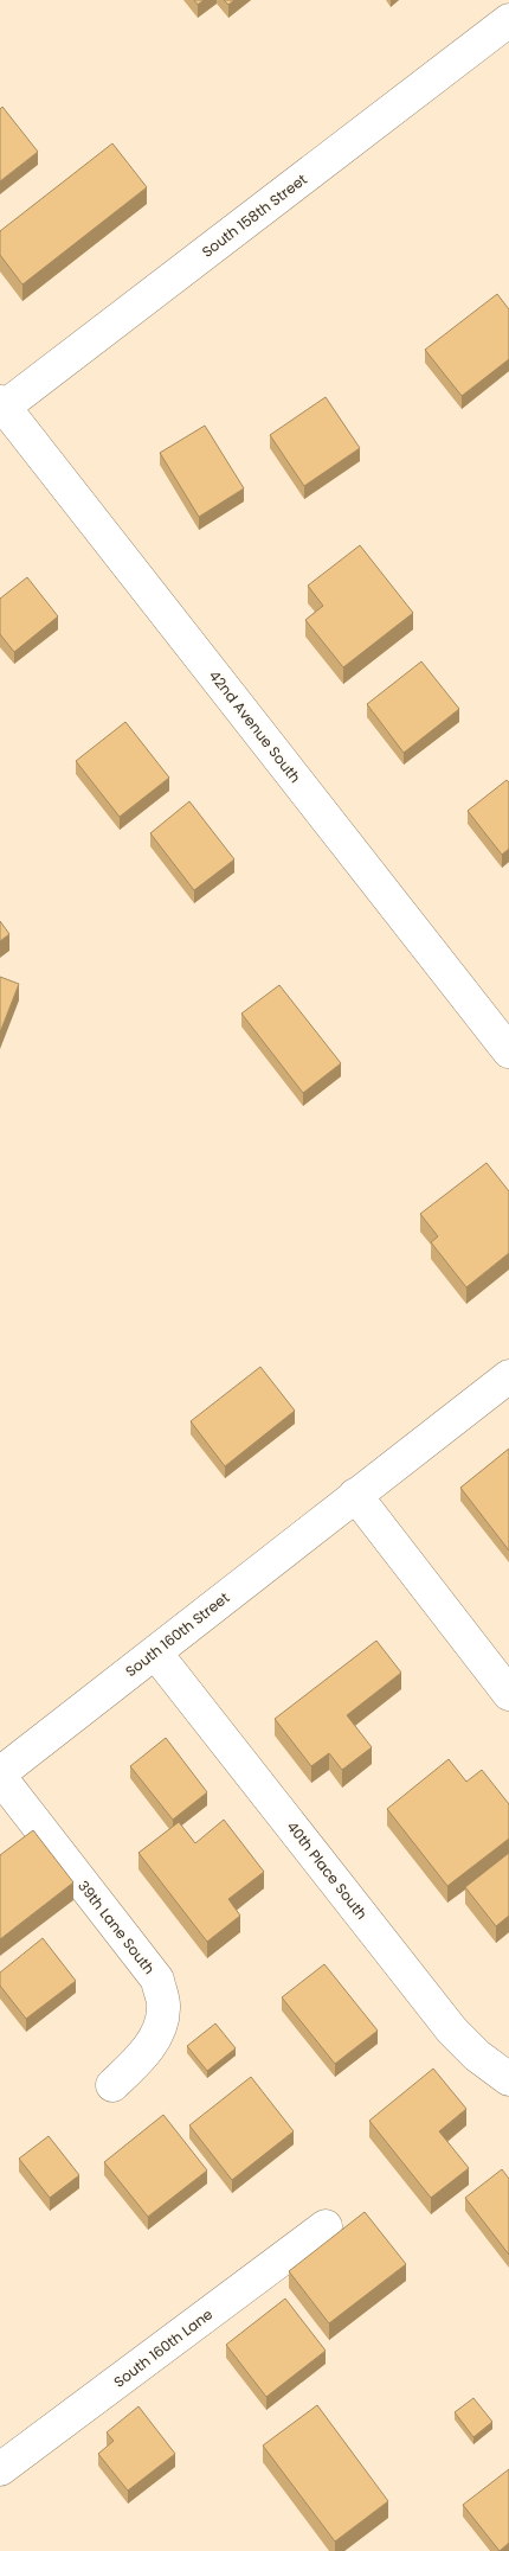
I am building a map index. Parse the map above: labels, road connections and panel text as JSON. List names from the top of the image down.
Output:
{
  "streets": {
    "street": [
      "South 158th Street",
      "42nd Avenue South",
      "South 160th Street",
      "40th Place South",
      "39th Lane South",
      "South 160th Lane"
    ]
  },
  "crossings": [
    ["South 158th Street", "42nd Avenue South"],
    ["South 160th Street", "40th Place South"],
    ["South 160th Street", "39th Lane South"]
  ]
}
